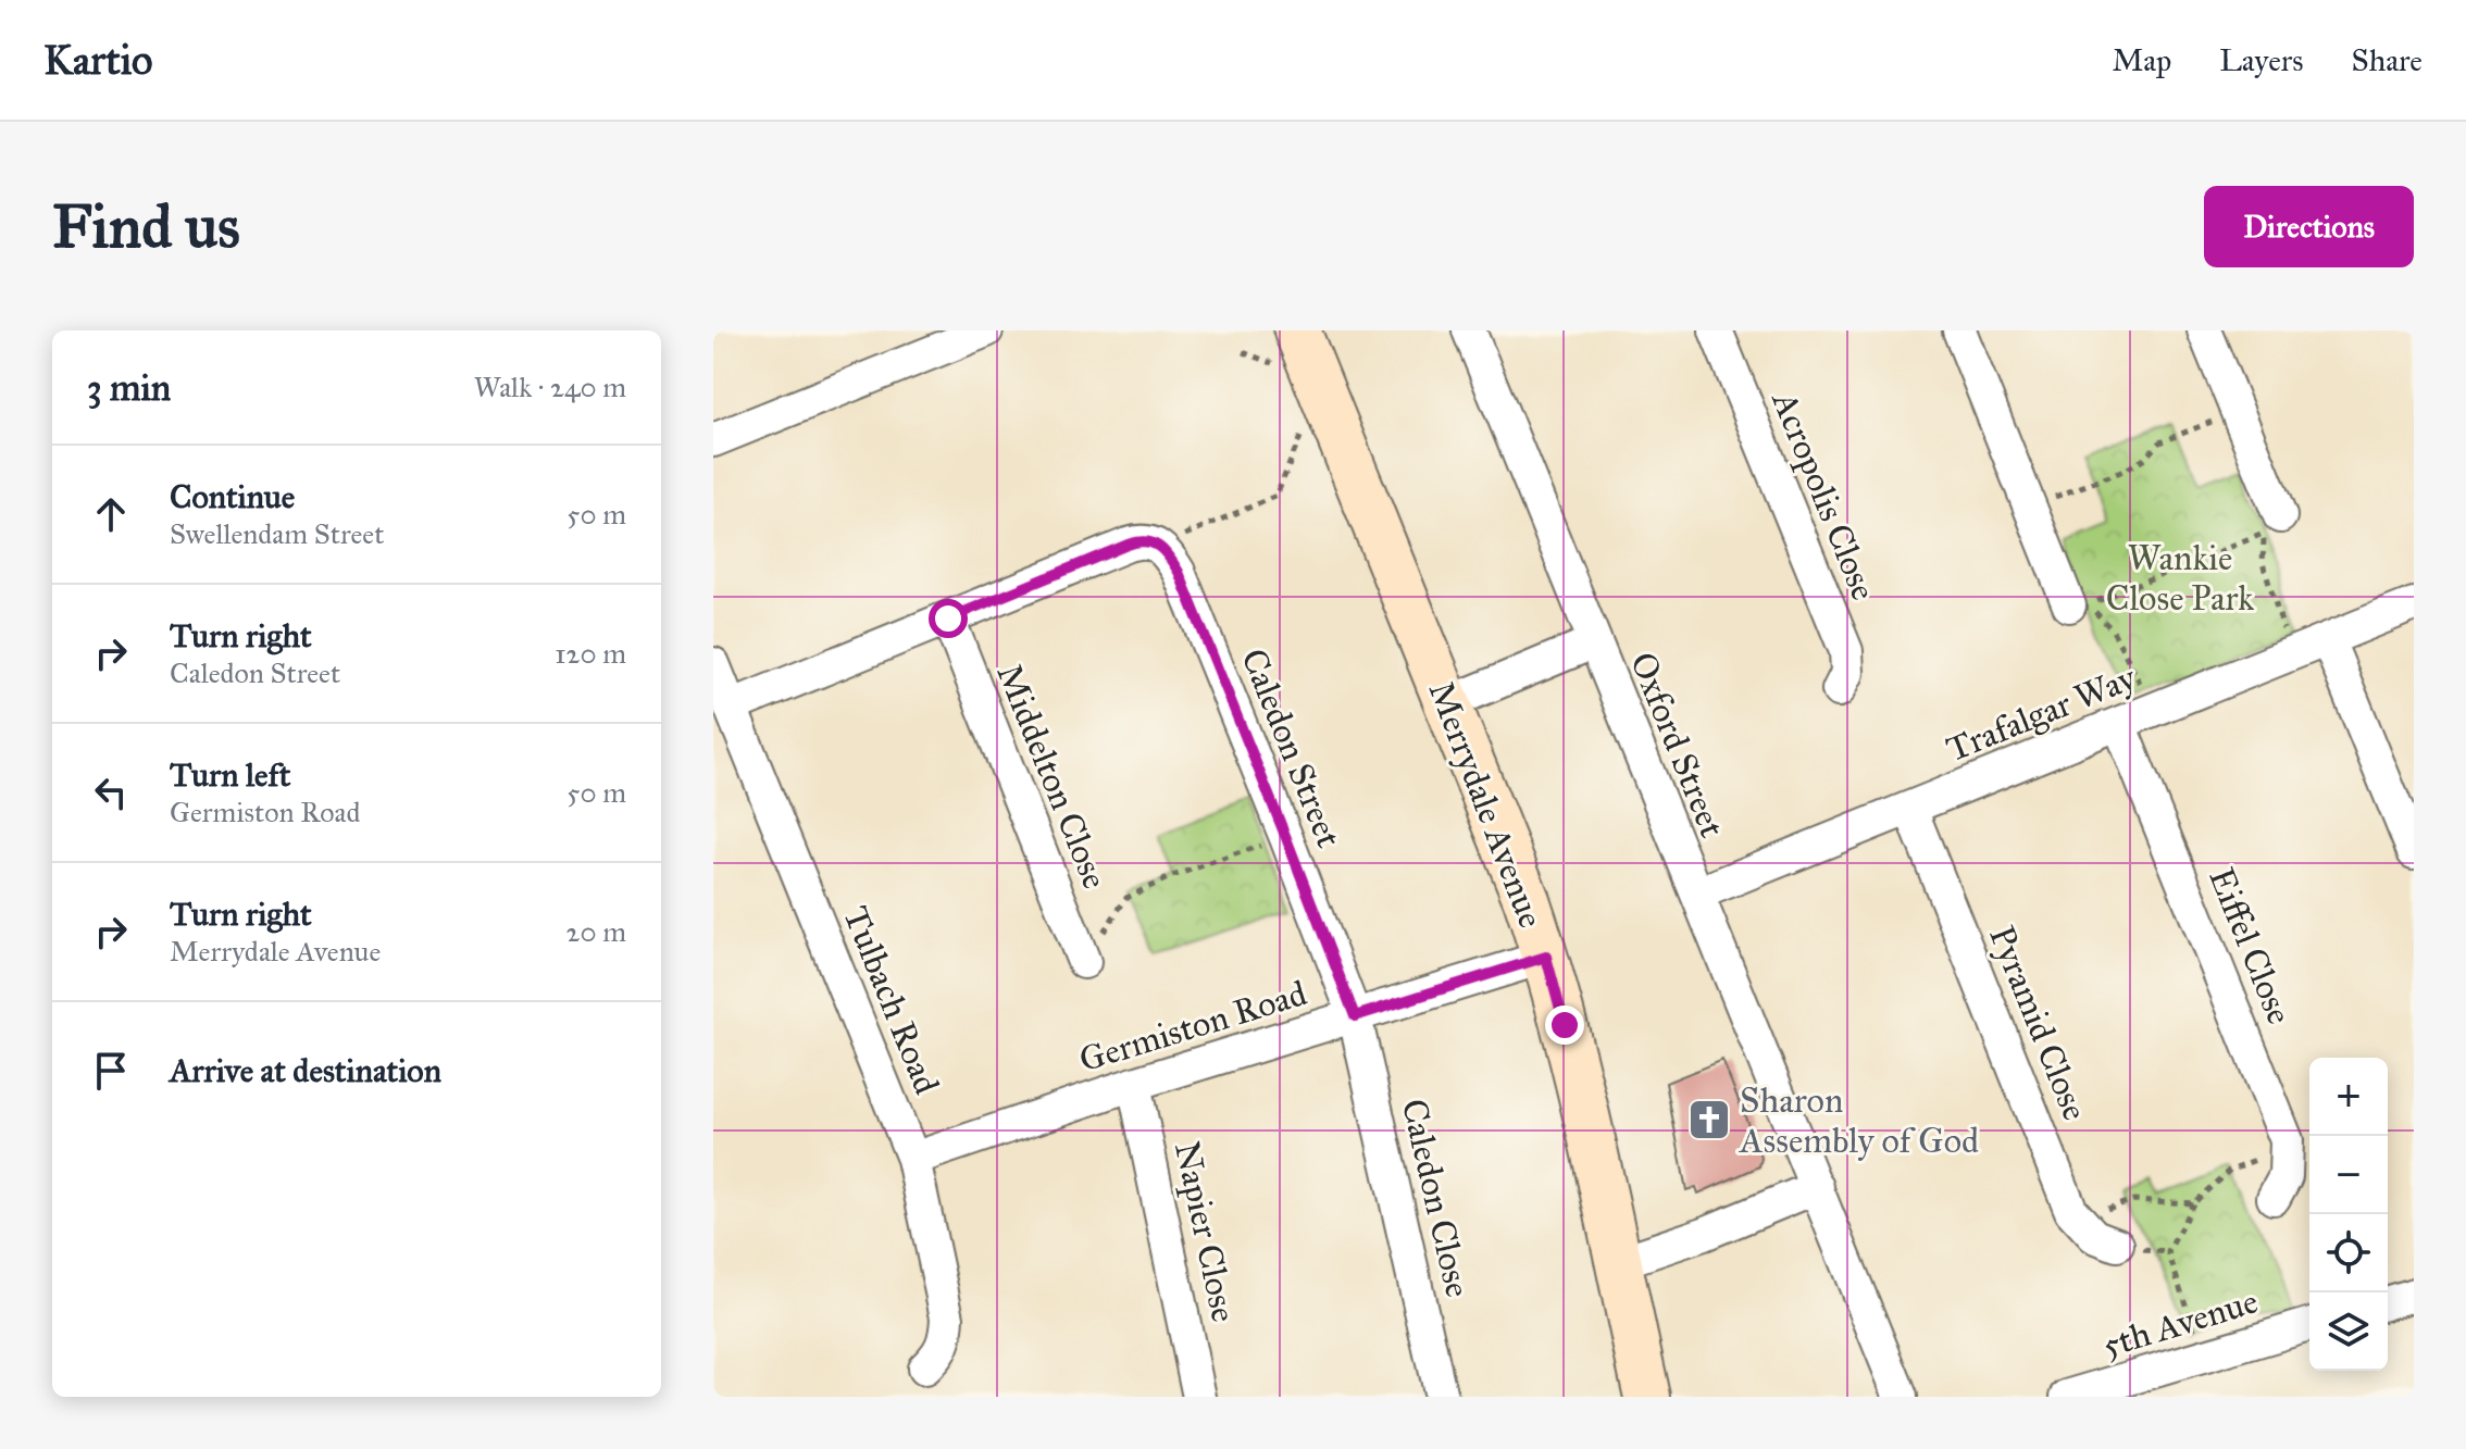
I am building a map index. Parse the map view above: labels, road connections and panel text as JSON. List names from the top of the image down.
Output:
{
  "streets": {
    "street": [
      "Acropolis Close",
      "Trafalgar Way",
      "Oxford Street",
      "Caledon Street",
      "Middelton Close",
      "Merrydale Avenue",
      "Eiffel Close",
      "Tulbach Road",
      "Pyramid Close",
      "Germiston Road",
      "Caledon Close",
      "Napier Close",
      "5th Avenue"
    ]
  },
  "crossings": [
    ["Trafalgar Way", "Oxford Street"],
    ["Trafalgar Way", "Eiffel Close"],
    ["Trafalgar Way", "Pyramid Close"],
    ["Caledon Street", "Germiston Road"],
    ["Caledon Street", "Caledon Close"],
    ["Merrydale Avenue", "Germiston Road"],
    ["Tulbach Road", "Germiston Road"],
    ["Germiston Road", "Caledon Close"],
    ["Germiston Road", "Napier Close"]
  ],
  "parks": ["Wankie Close Park"],
  "places": {
    "church": ["Sharon Assembly of God"]
  },
  "page": {
    "header": "Kartio",
    "nav": ["Map", "Layers", "Share"],
    "buttons": "Directions",
    "title": "Find us",
    "heading": ["3 min", "Walk · 240 m"],
    "list": [
      ["Continue", "Swellendam Street", "50 m"],
      ["Turn right", "Caledon Street", "120 m"],
      ["Turn left", "Germiston Road", "50 m"],
      ["Turn right", "Merrydale Avenue", "20 m"],
      "Arrive at destination"
    ],
    "map_buttons": ["+", "−"]
  }
}
